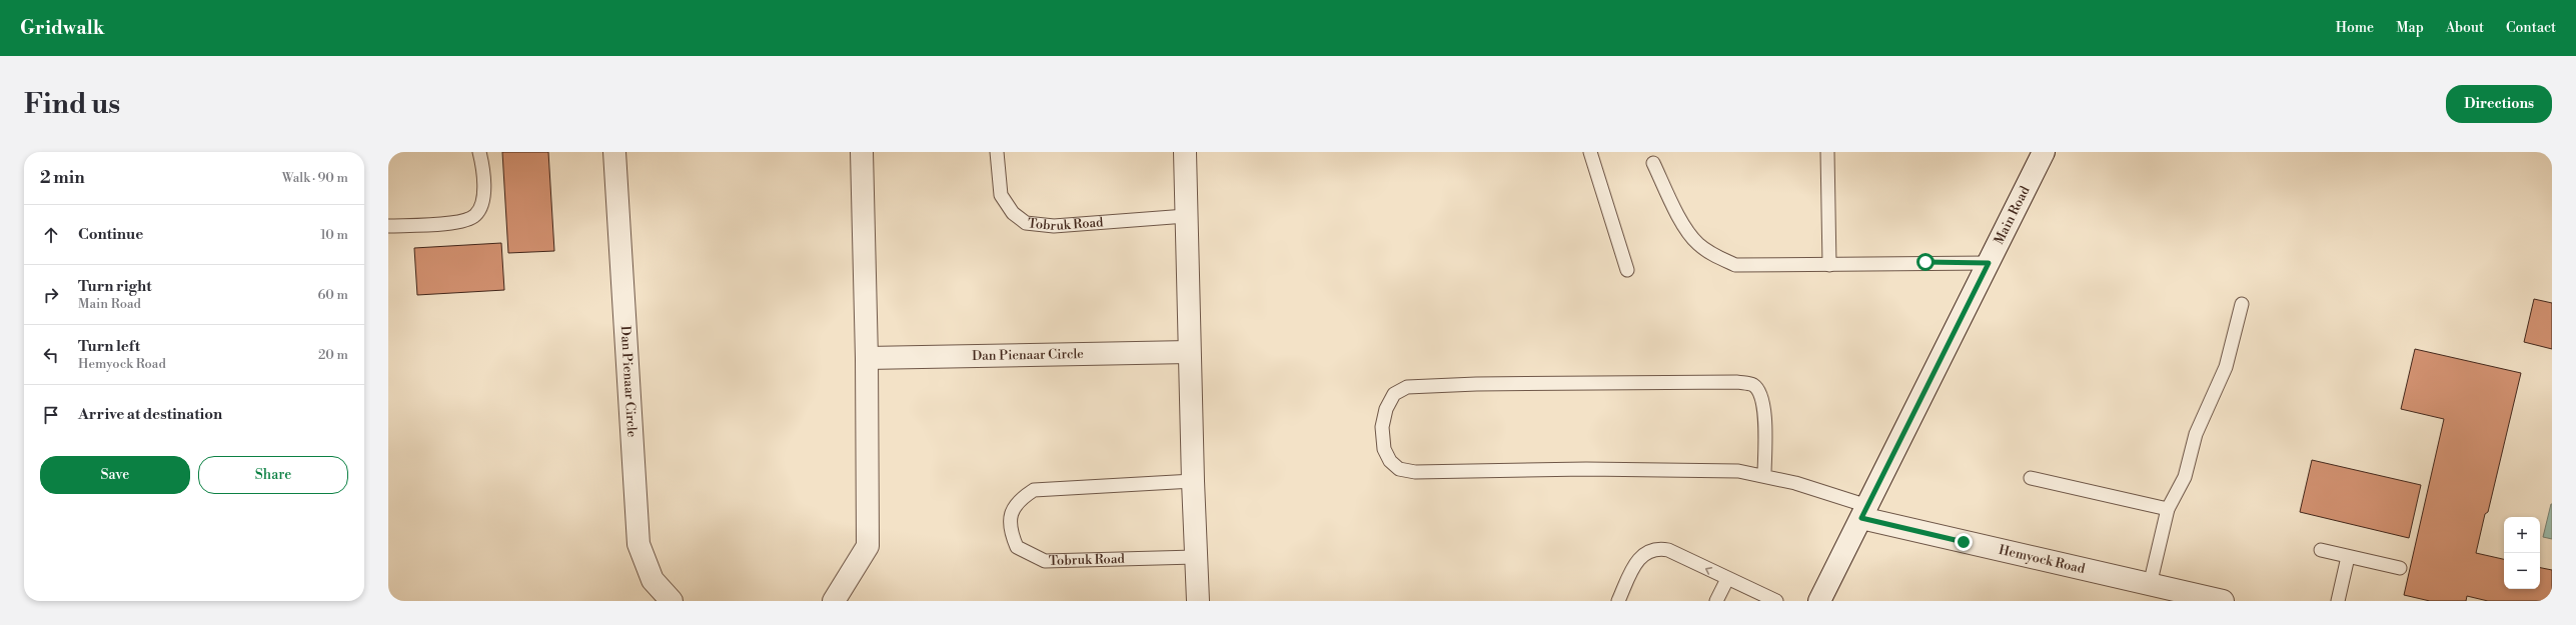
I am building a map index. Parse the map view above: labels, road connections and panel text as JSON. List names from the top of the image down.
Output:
{
  "streets": {
    "street": ["Main Road", "Dan Pienaar Circle", "Hemyock Road"],
    "lane": ["Tobruk Road"]
  },
  "crossings": [
    ["Main Road", "Hemyock Road"]
  ],
  "page": {
    "header": "Gridwalk",
    "nav": [
      "Home",
      "Map",
      "About",
      "Contact"
    ],
    "buttons": [
      "Directions",
      ["Save", "Share"]
    ],
    "title": "Find us",
    "heading": ["2 min", "Walk · 90 m"],
    "list": [
      ["Continue", "10 m"],
      ["Turn right", "Main Road", "60 m"],
      ["Turn left", "Hemyock Road", "20 m"],
      "Arrive at destination"
    ],
    "map_buttons": ["+", "−"]
  }
}
